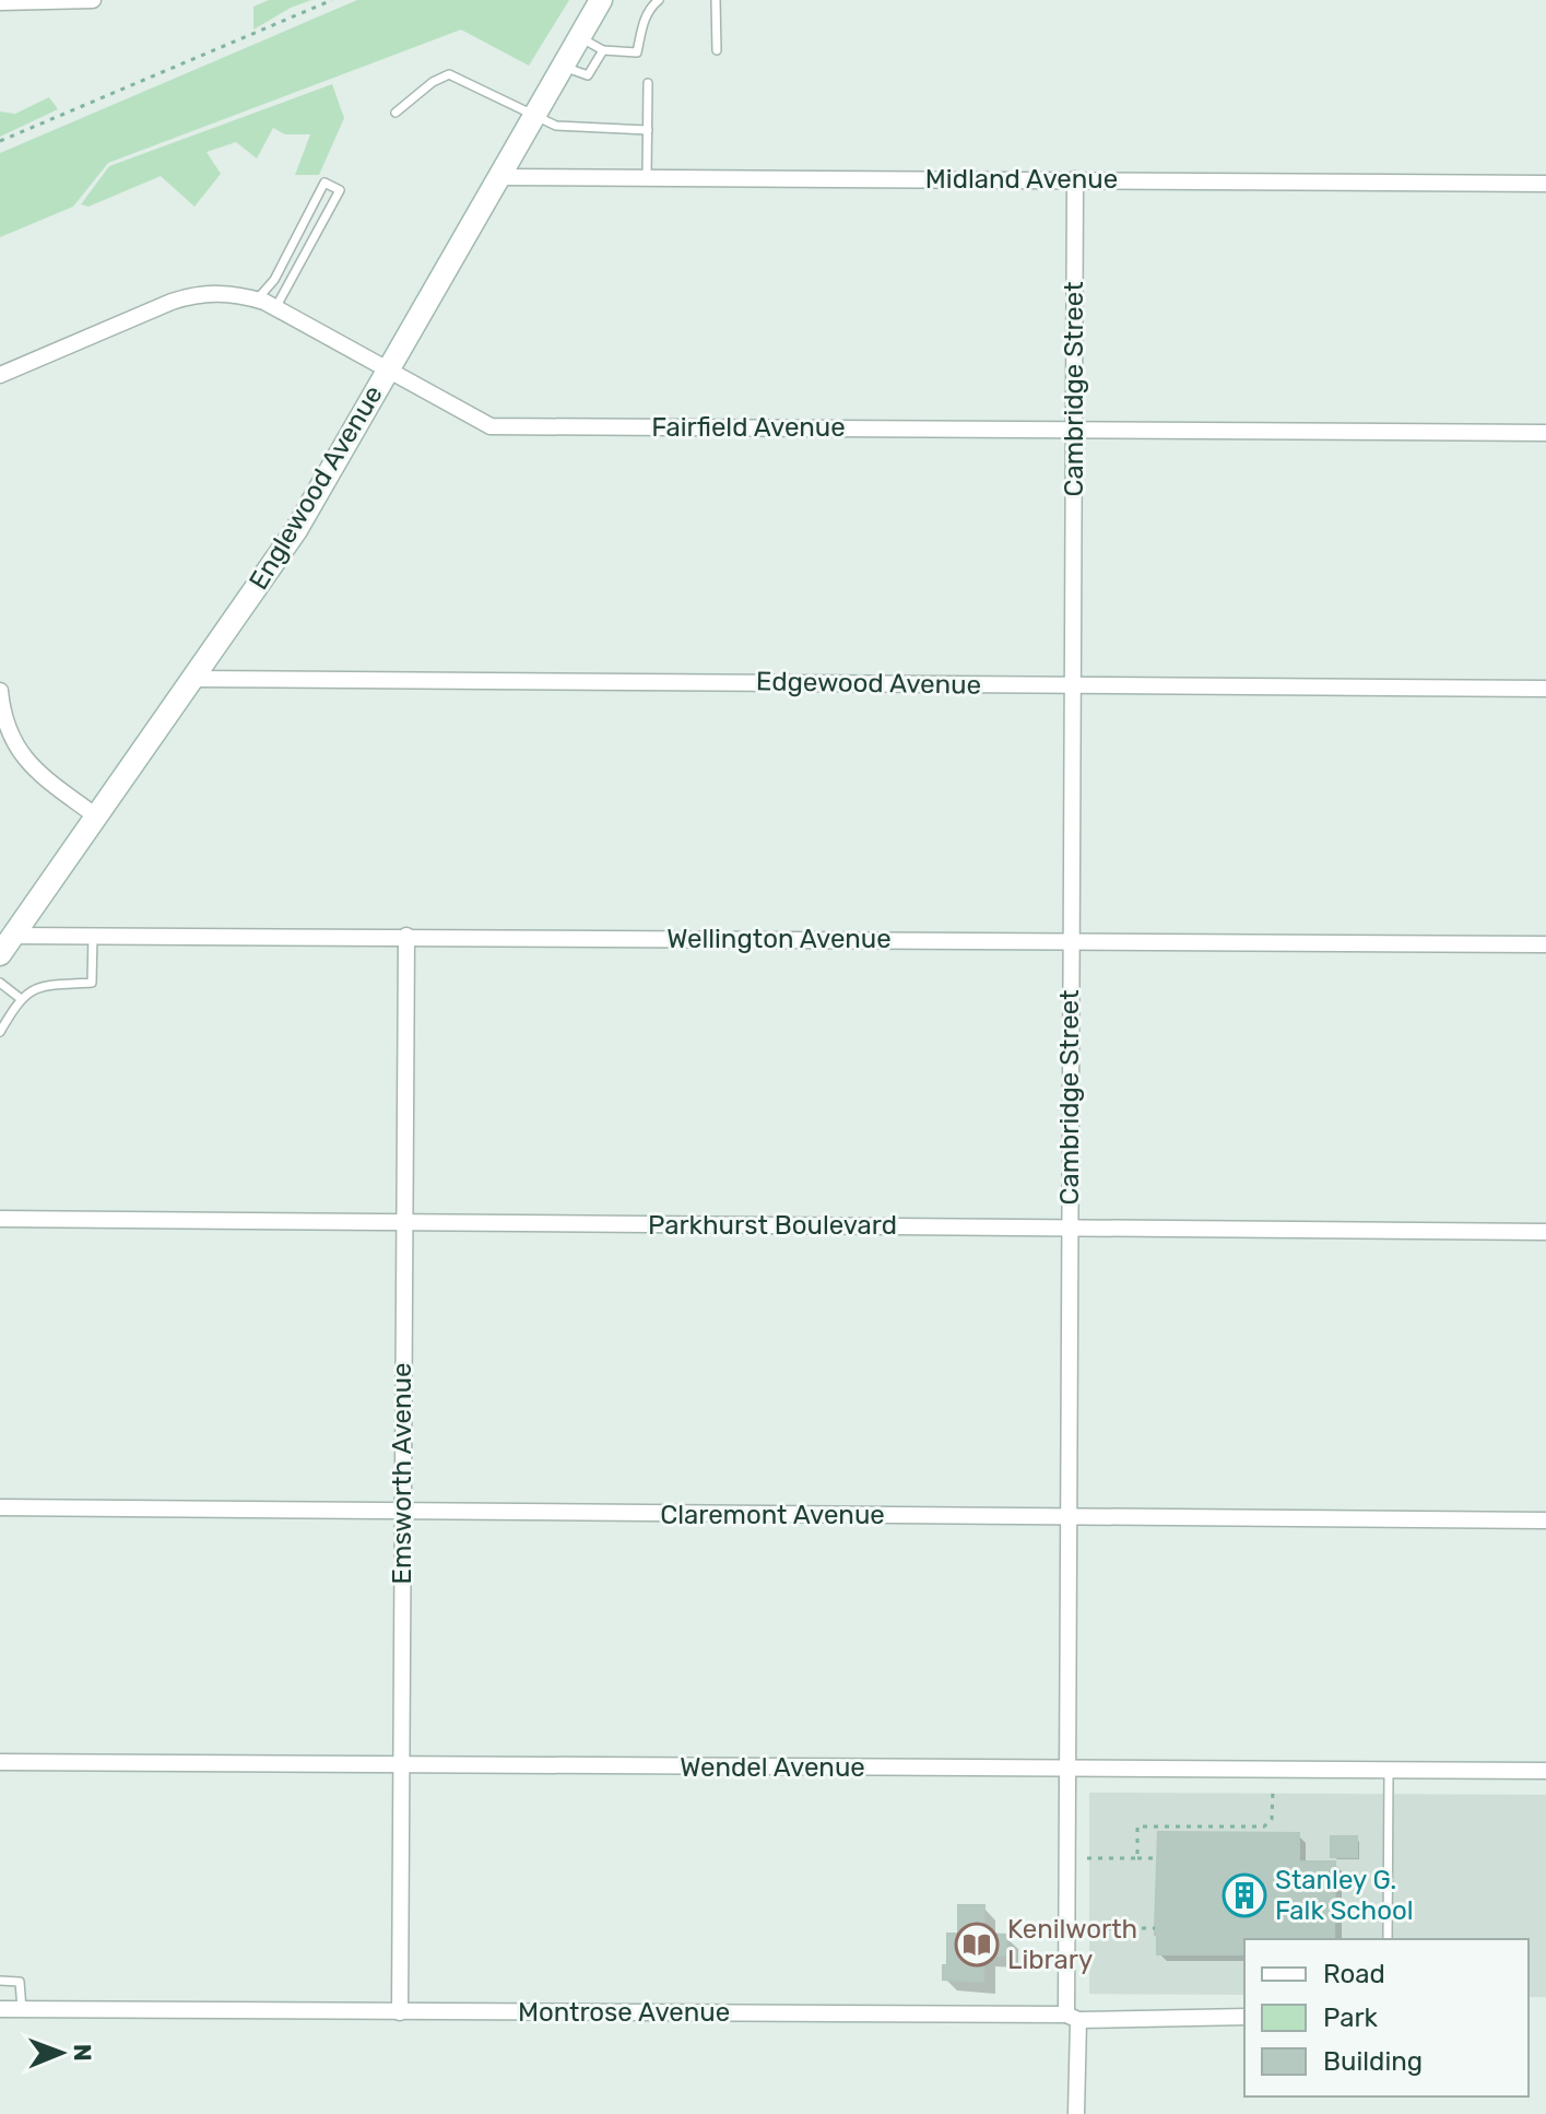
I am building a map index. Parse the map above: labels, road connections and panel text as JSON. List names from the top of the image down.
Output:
{
  "streets": {
    "street": [
      "Midland Avenue",
      "Cambridge Street",
      "Fairfield Avenue",
      "Englewood Avenue",
      "Edgewood Avenue",
      "Wellington Avenue",
      "Parkhurst Boulevard",
      "Emsworth Avenue",
      "Claremont Avenue",
      "Wendel Avenue",
      "Montrose Avenue"
    ]
  },
  "crossings": [
    ["Midland Avenue", "Cambridge Street"],
    ["Midland Avenue", "Englewood Avenue"],
    ["Cambridge Street", "Fairfield Avenue"],
    ["Cambridge Street", "Edgewood Avenue"],
    ["Cambridge Street", "Wellington Avenue"],
    ["Cambridge Street", "Parkhurst Boulevard"],
    ["Cambridge Street", "Claremont Avenue"],
    ["Cambridge Street", "Wendel Avenue"],
    ["Cambridge Street", "Montrose Avenue"],
    ["Fairfield Avenue", "Englewood Avenue"],
    ["Englewood Avenue", "Edgewood Avenue"],
    ["Englewood Avenue", "Wellington Avenue"],
    ["Wellington Avenue", "Emsworth Avenue"],
    ["Parkhurst Boulevard", "Emsworth Avenue"],
    ["Emsworth Avenue", "Claremont Avenue"],
    ["Emsworth Avenue", "Wendel Avenue"],
    ["Emsworth Avenue", "Montrose Avenue"]
  ],
  "places": {
    "building": ["Stanley G. Falk School"],
    "library": ["Kenilworth Library"]
  },
  "legend": ["Road", "Park", "Building"],
  "north": "right"
}
